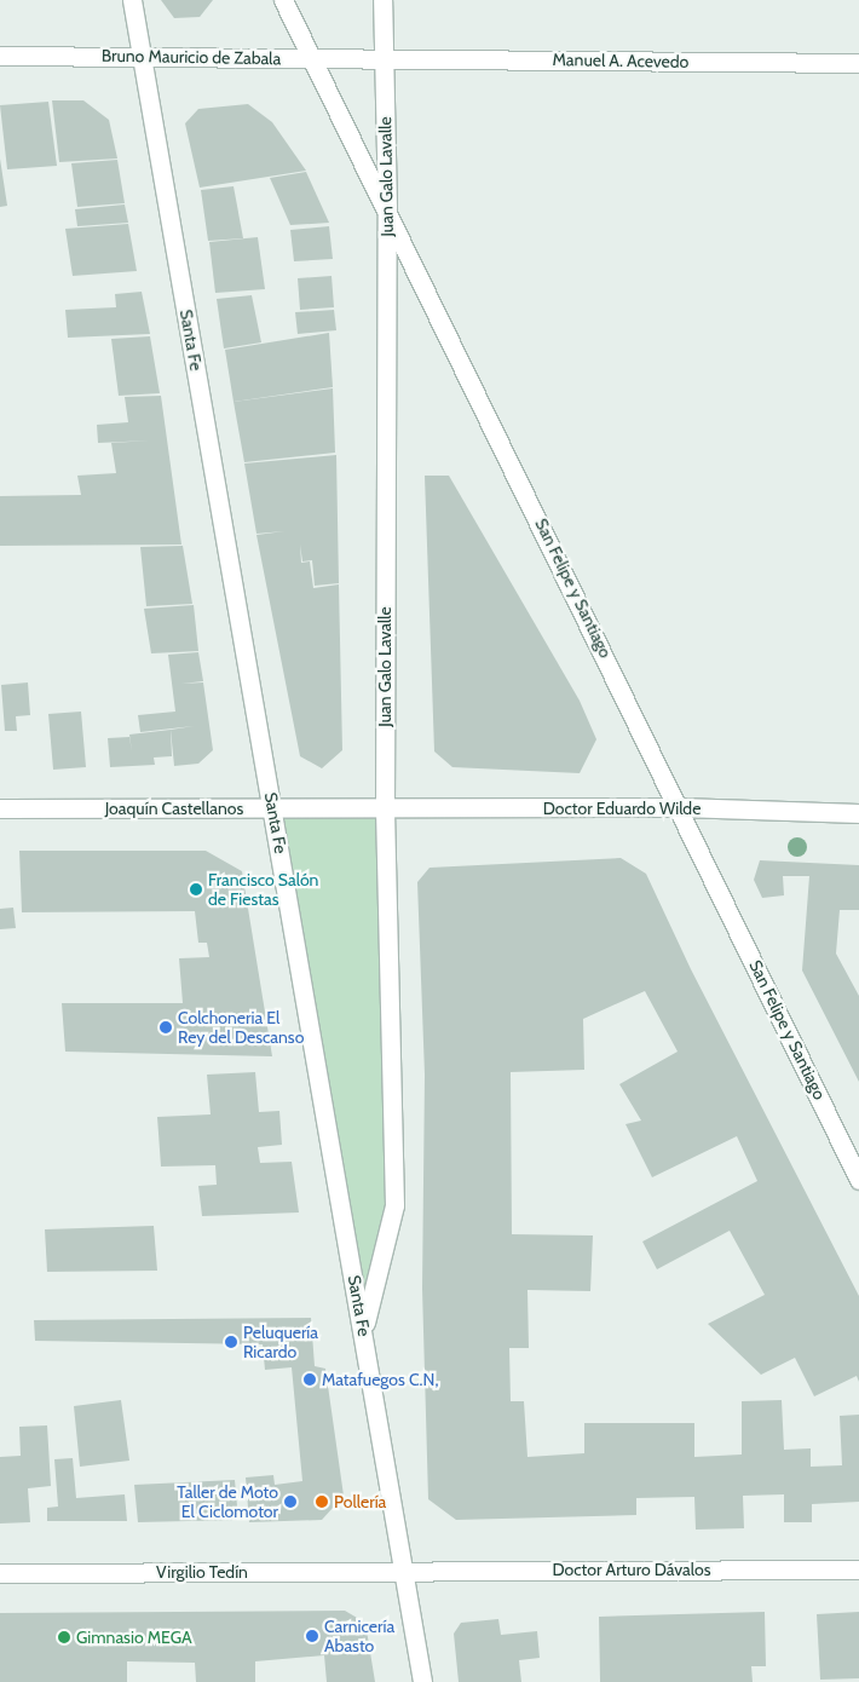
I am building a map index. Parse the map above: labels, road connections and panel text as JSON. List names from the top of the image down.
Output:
{
  "streets": {
    "street": [
      "Bruno Mauricio de Zabala",
      "Manuel A. Acevedo",
      "Juan Galo Lavalle",
      "Santa Fe",
      "San Felipe y Santiago",
      "Joaquín Castellanos",
      "Doctor Eduardo Wilde",
      "Doctor Arturo Dávalos",
      "Virgilio Tedín"
    ]
  },
  "crossings": [
    ["Bruno Mauricio de Zabala", "Manuel A. Acevedo"],
    ["Bruno Mauricio de Zabala", "Juan Galo Lavalle"],
    ["Bruno Mauricio de Zabala", "Santa Fe"],
    ["Bruno Mauricio de Zabala", "San Felipe y Santiago"],
    ["Manuel A. Acevedo", "Juan Galo Lavalle"],
    ["Juan Galo Lavalle", "Santa Fe"],
    ["Juan Galo Lavalle", "San Felipe y Santiago"],
    ["Juan Galo Lavalle", "Joaquín Castellanos"],
    ["Juan Galo Lavalle", "Doctor Eduardo Wilde"],
    ["Santa Fe", "Joaquín Castellanos"],
    ["Santa Fe", "Doctor Arturo Dávalos"],
    ["Santa Fe", "Virgilio Tedín"],
    ["San Felipe y Santiago", "Doctor Eduardo Wilde"],
    ["Joaquín Castellanos", "Doctor Eduardo Wilde"],
    ["Doctor Arturo Dávalos", "Virgilio Tedín"]
  ],
  "places": [
    "Francisco Salón de Fiestas",
    "Colchoneria El Rey del Descanso",
    "Peluquería Ricardo",
    "Matafuegos C.N,",
    "Taller de Moto El Ciclomotor",
    "Pollería",
    "Carnicería Abasto",
    "Gimnasio MEGA"
  ]
}
